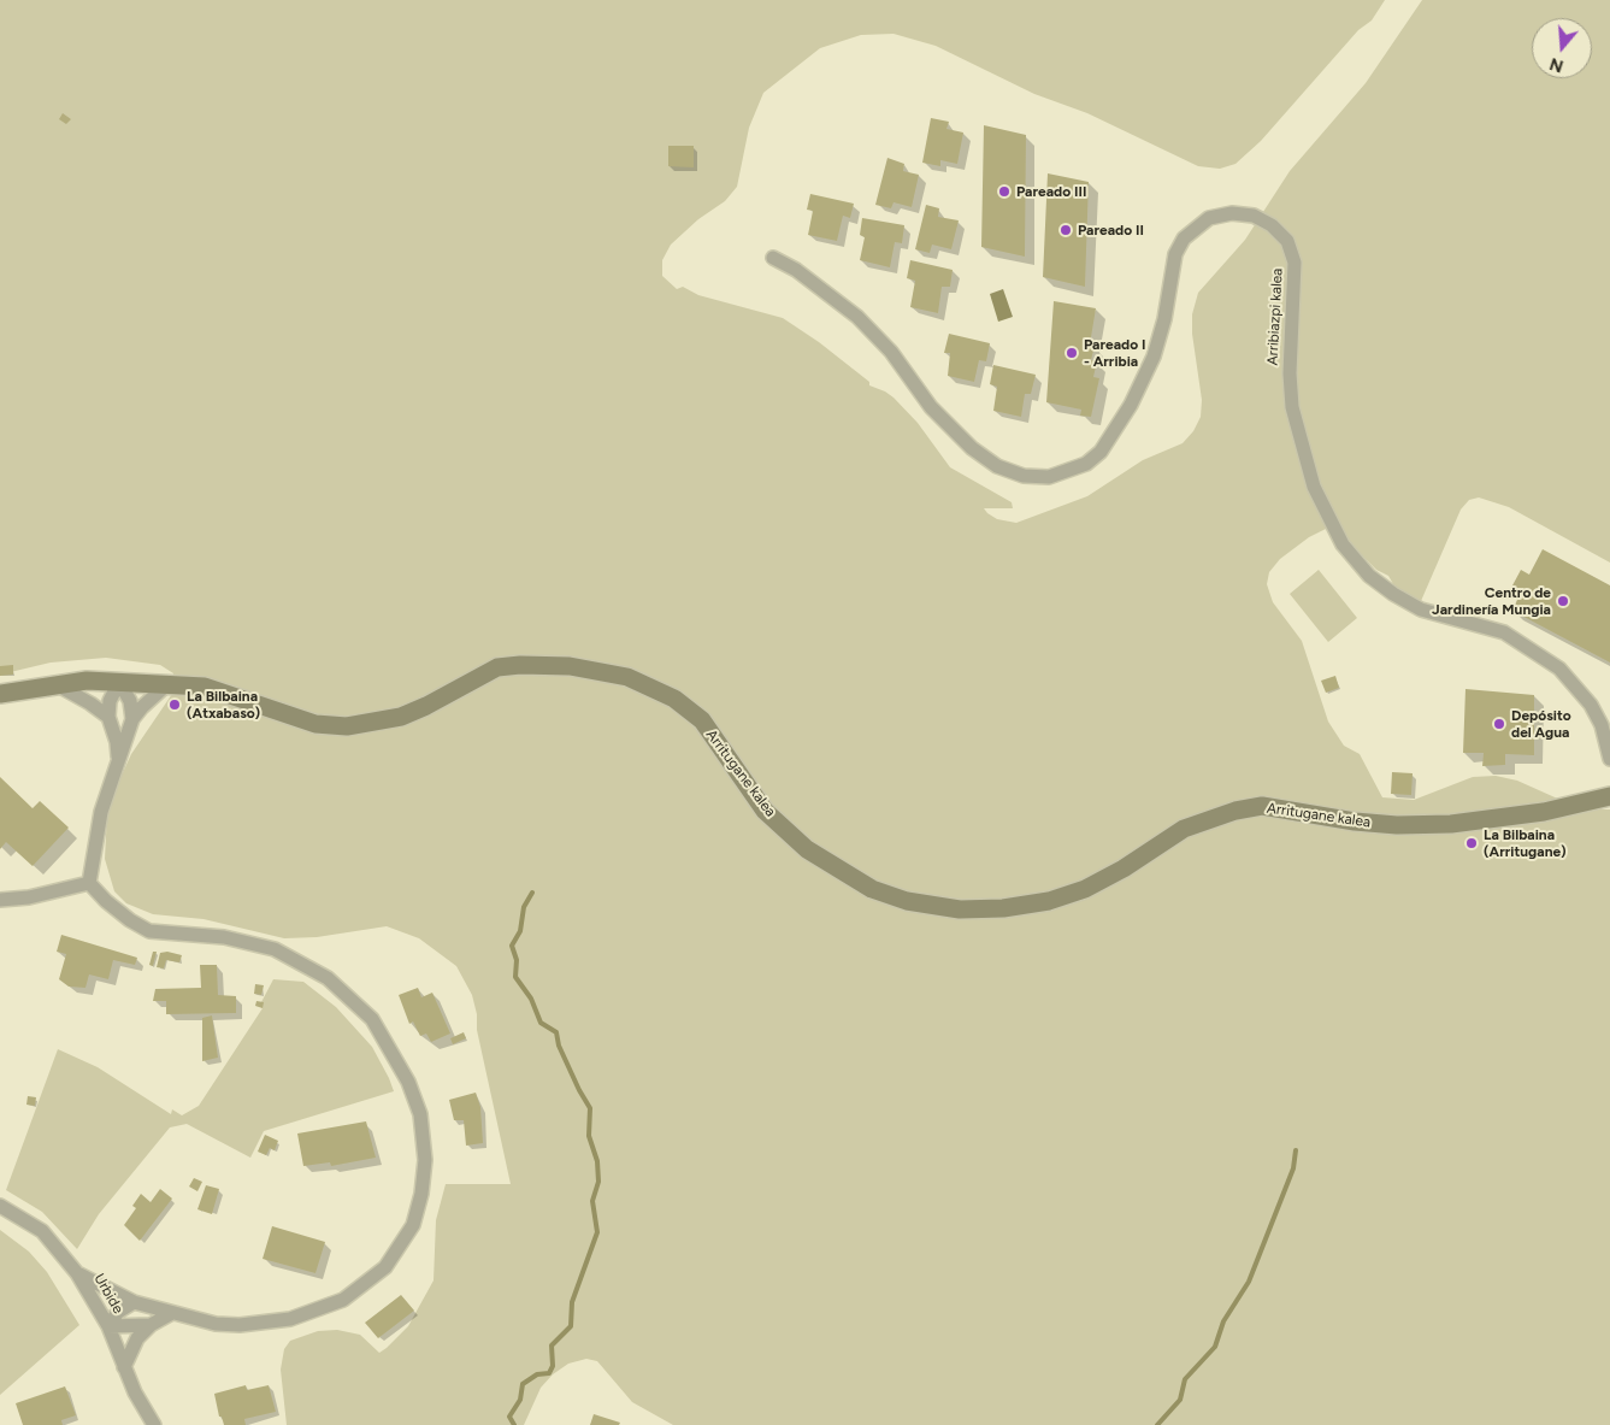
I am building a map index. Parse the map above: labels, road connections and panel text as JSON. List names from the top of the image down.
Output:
{
  "streets": {
    "street": ["Arribiazpi kalea", "Arritugane kalea", "Urbide"]
  },
  "places": [
    "Pareado III",
    "Pareado II",
    "Pareado I - Arribia",
    "Centro de Jardinería Mungia",
    "La Bilbaina (Atxabaso)",
    "Depósito del Agua",
    "La Bilbaina (Arritugane)"
  ],
  "north": "bottom"
}
